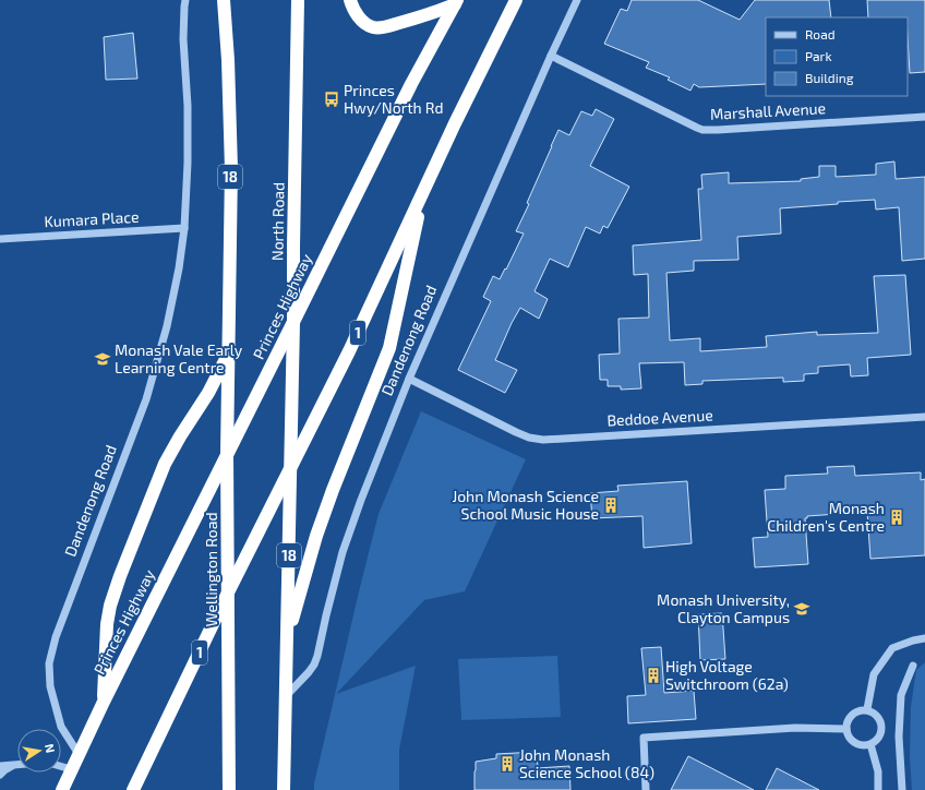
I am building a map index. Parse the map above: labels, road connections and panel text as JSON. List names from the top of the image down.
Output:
{
  "streets": {
    "highway": [
      "18",
      "North Road",
      "Princes Highway",
      "1",
      "Wellington Road"
    ],
    "street": [
      "Marshall Avenue",
      "Kumara Place",
      "Dandenong Road",
      "Beddoe Avenue"
    ]
  },
  "crossings": [
    ["Marshall Avenue", "Dandenong Road"],
    ["18", "North Road"],
    ["18", "Princes Highway"],
    ["18", "1"],
    ["18", "Dandenong Road"],
    ["18", "Wellington Road"],
    ["Kumara Place", "Dandenong Road"],
    ["North Road", "Princes Highway"],
    ["North Road", "1"],
    ["Princes Highway", "Dandenong Road"],
    ["Princes Highway", "Wellington Road"],
    ["1", "Wellington Road"],
    ["Dandenong Road", "Beddoe Avenue"]
  ],
  "places": {
    "bus stop": ["Princes Hwy/North Rd"],
    "school or university": ["Monash Vale Early Learning Centre", "Monash University, Clayton Campus"],
    "building": [
      "John Monash Science School Music House",
      "Monash Children's Centre",
      "High Voltage Switchroom (62a)",
      "John Monash Science School (84)"
    ]
  },
  "legend": ["Road", "Park", "Building"],
  "north": "right"
}
